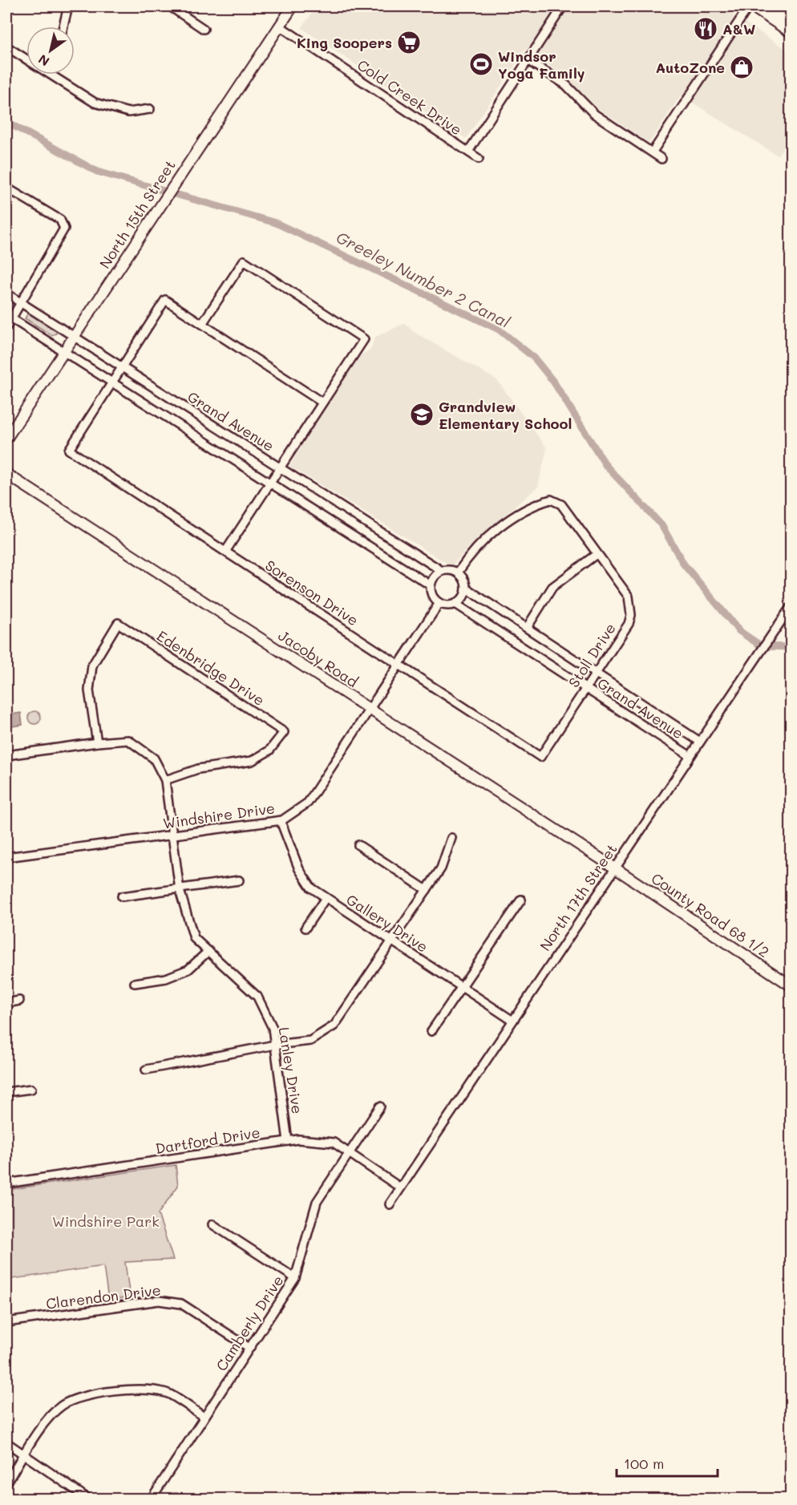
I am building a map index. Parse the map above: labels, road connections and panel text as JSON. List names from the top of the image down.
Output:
{
  "streets": {
    "street": [
      "Cold Creek Drive",
      "North 15th Street",
      "Grand Avenue",
      "Sorenson Drive",
      "Stoll Drive",
      "Jacoby Road",
      "Edenbridge Drive",
      "Windshire Drive",
      "North 17th Street",
      "County Road 68 1/2",
      "Gallery Drive",
      "Lanley Drive",
      "Dartford Drive",
      "Clarendon Drive",
      "Camberly Drive"
    ]
  },
  "crossings": [
    ["Cold Creek Drive", "North 15th Street"],
    ["North 15th Street", "Grand Avenue"],
    ["Grand Avenue", "Stoll Drive"],
    ["Grand Avenue", "Windshire Drive"],
    ["Grand Avenue", "North 17th Street"],
    ["Sorenson Drive", "Stoll Drive"],
    ["Sorenson Drive", "Windshire Drive"],
    ["Stoll Drive", "Windshire Drive"],
    ["Jacoby Road", "Windshire Drive"],
    ["Jacoby Road", "North 17th Street"],
    ["Jacoby Road", "County Road 68 1/2"],
    ["Edenbridge Drive", "Lanley Drive"],
    ["Windshire Drive", "Gallery Drive"],
    ["Windshire Drive", "Lanley Drive"],
    ["North 17th Street", "County Road 68 1/2"],
    ["North 17th Street", "Gallery Drive"],
    ["North 17th Street", "Dartford Drive"],
    ["Lanley Drive", "Dartford Drive"],
    ["Dartford Drive", "Camberly Drive"],
    ["Clarendon Drive", "Camberly Drive"]
  ],
  "water": ["Greeley Number 2 Canal"],
  "parks": ["Windshire Park"],
  "places": {
    "restaurant": ["A&W"],
    "supermarket": ["King Soopers"],
    "sports": ["Windsor Yoga Family"],
    "shop": ["AutoZone"],
    "school or university": ["Grandview Elementary School"]
  },
  "scale_bar": "100 m",
  "north": "bottom left"
}
